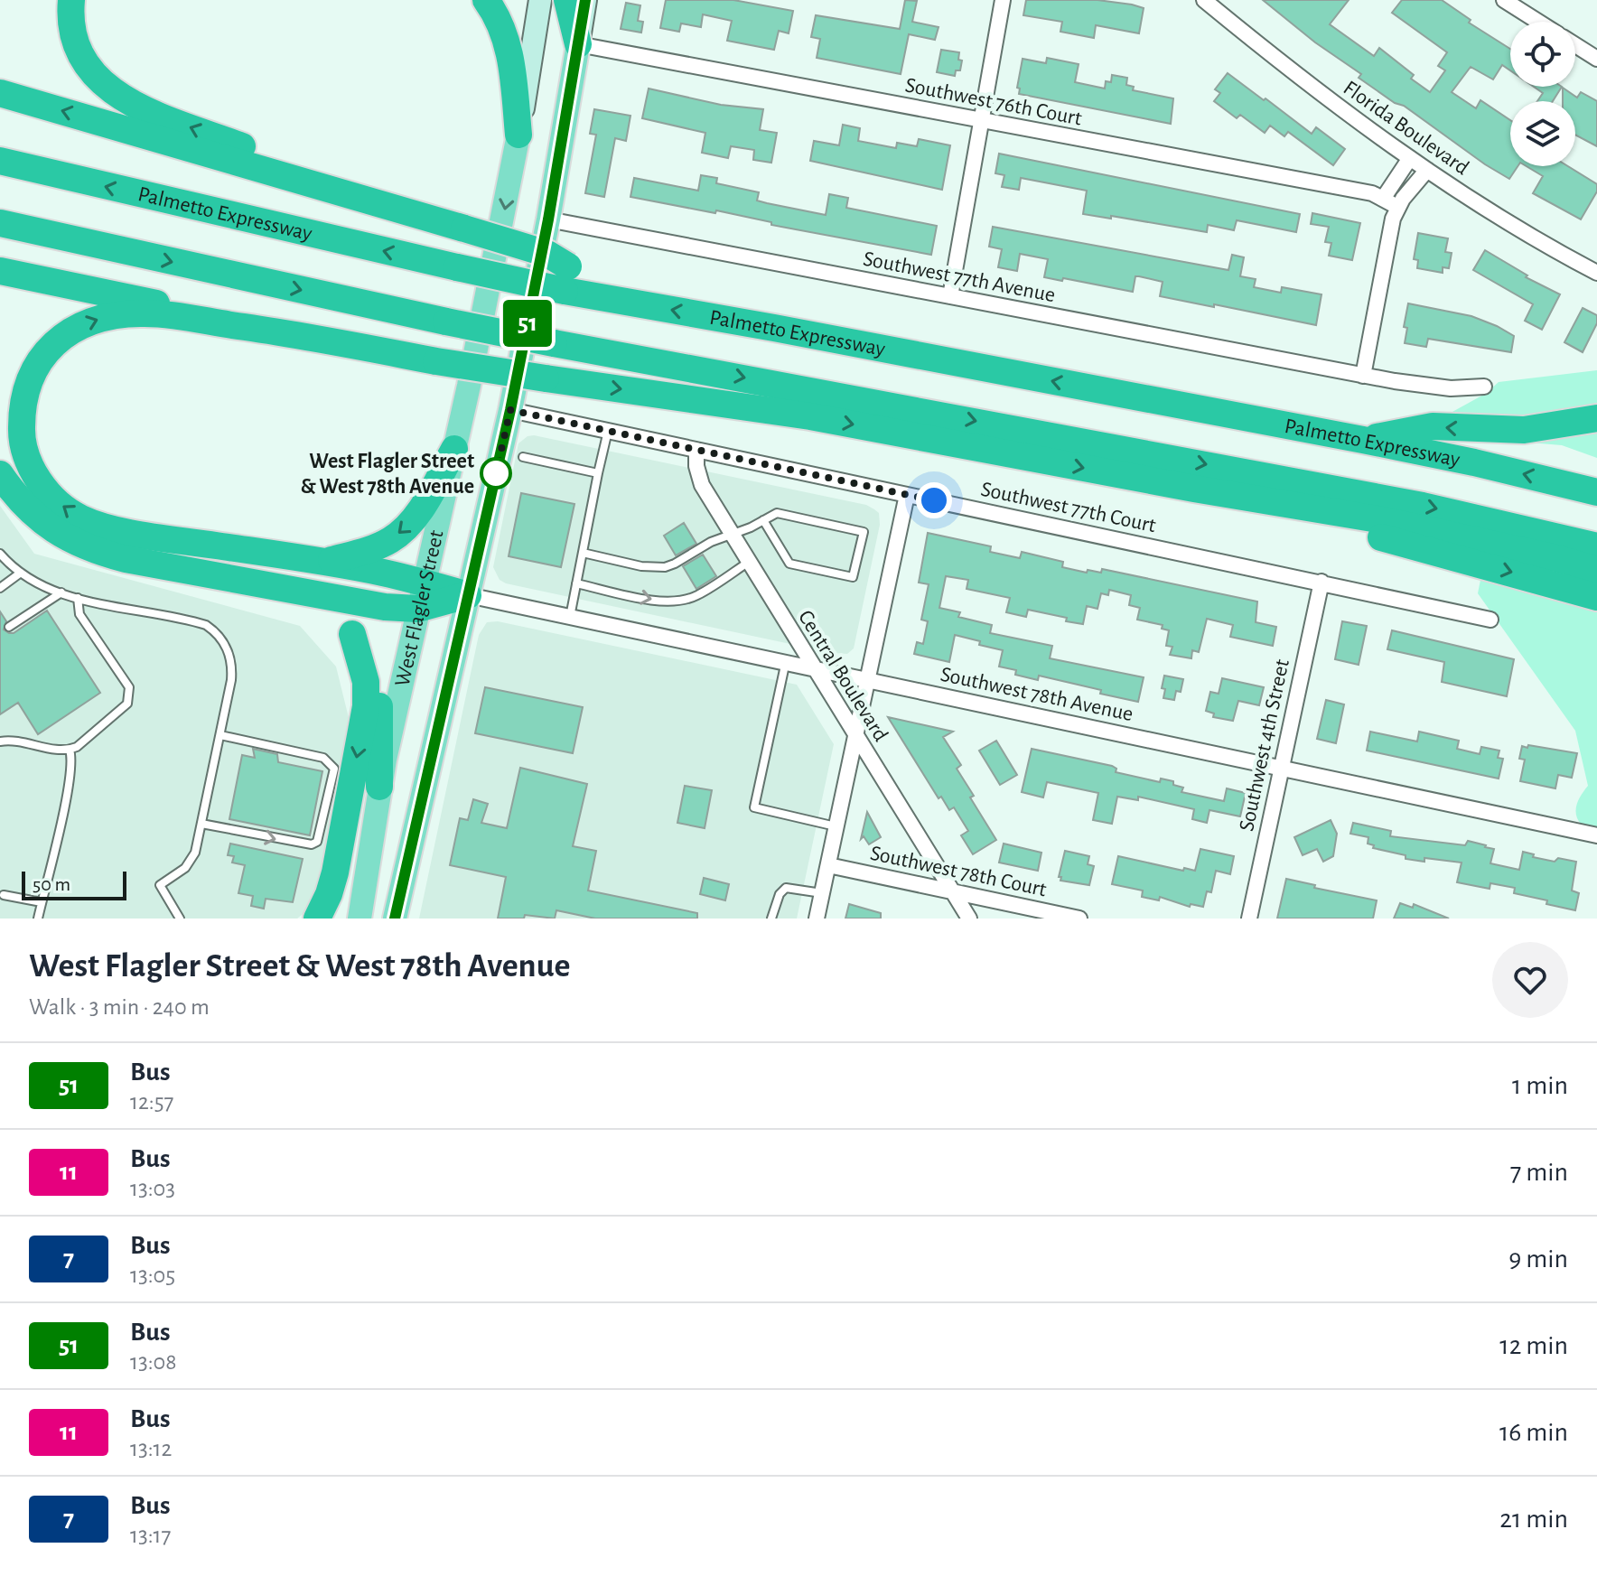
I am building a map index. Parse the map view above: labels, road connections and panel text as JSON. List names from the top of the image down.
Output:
{
  "streets": {
    "highway": ["Palmetto Expressway"],
    "main road": ["West Flagler Street"],
    "street": [
      "Southwest 76th Court",
      "Florida Boulevard",
      "Southwest 77th Avenue",
      "Southwest 77th Court",
      "Central Boulevard",
      "Southwest 78th Avenue",
      "Southwest 4th Street",
      "Southwest 78th Court"
    ]
  },
  "crossings": [
    ["Southwest 76th Court", "West Flagler Street"],
    ["Southwest 77th Avenue", "West Flagler Street"],
    ["Southwest 77th Court", "West Flagler Street"],
    ["Southwest 77th Court", "Central Boulevard"],
    ["Southwest 77th Court", "Southwest 4th Street"],
    ["West Flagler Street", "Southwest 78th Avenue"],
    ["Central Boulevard", "Southwest 78th Avenue"],
    ["Central Boulevard", "Southwest 78th Court"],
    ["Southwest 78th Avenue", "Southwest 4th Street"]
  ],
  "places": ["West Flagler Street & West 78th Avenue"],
  "lines": ["bus line 51"],
  "scale_bar": "50 m",
  "page": {
    "on_map": "51",
    "scale": "50 m",
    "heading": ["West Flagler Street & West 78th Avenue", "Walk · 3 min · 240 m"],
    "list": [
      {
        "mark": "51",
        "name": "Bus",
        "note": "12:57",
        "value": "1 min"
      },
      {
        "mark": "11",
        "name": "Bus",
        "note": "13:03",
        "value": "7 min"
      },
      {
        "mark": "7",
        "name": "Bus",
        "note": "13:05",
        "value": "9 min"
      },
      {
        "mark": "51",
        "name": "Bus",
        "note": "13:08",
        "value": "12 min"
      },
      {
        "mark": "11",
        "name": "Bus",
        "note": "13:12",
        "value": "16 min"
      },
      {
        "mark": "7",
        "name": "Bus",
        "note": "13:17",
        "value": "21 min"
      }
    ]
  }
}
